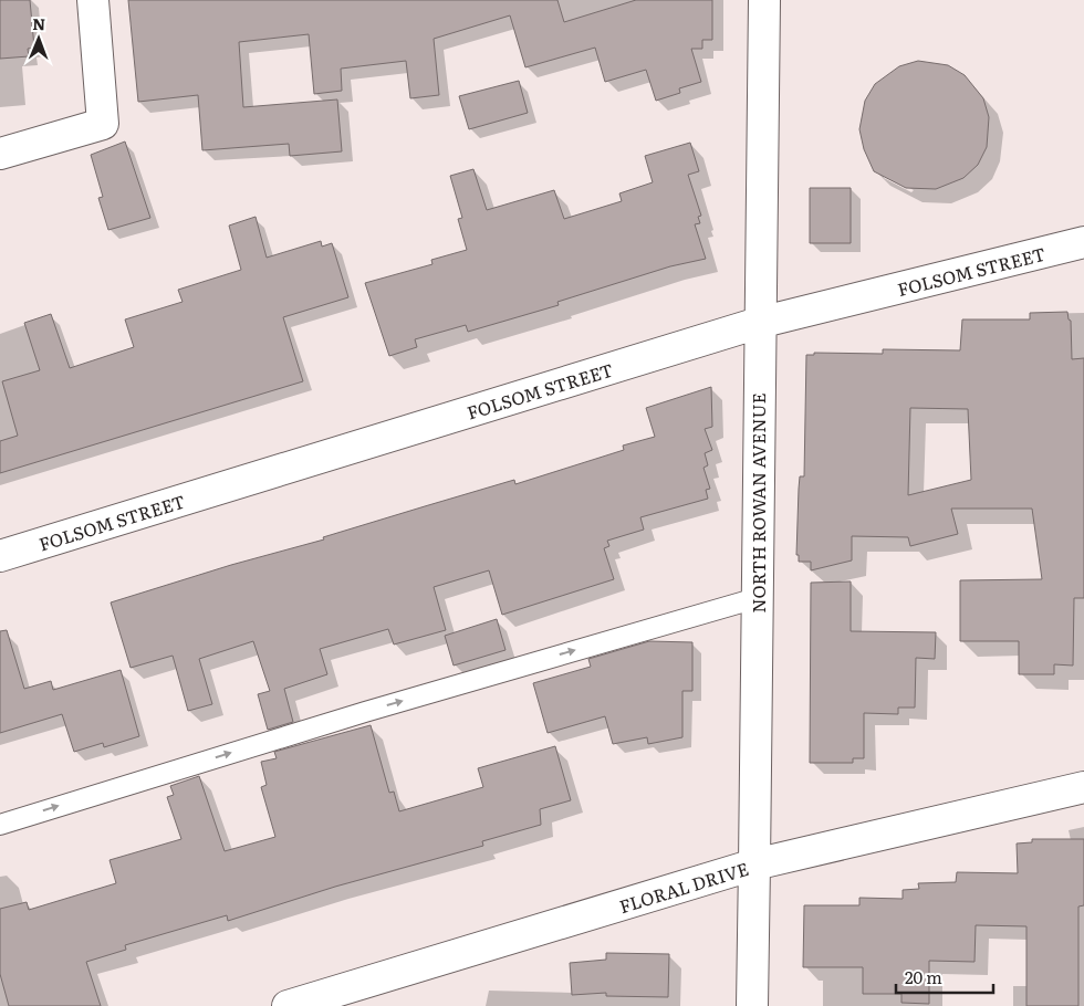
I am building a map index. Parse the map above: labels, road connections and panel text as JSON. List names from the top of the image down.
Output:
{
  "streets": {
    "street": ["FOLSOM STREET", "NORTH ROWAN AVENUE", "FLORAL DRIVE"]
  },
  "crossings": [
    ["FOLSOM STREET", "NORTH ROWAN AVENUE"],
    ["NORTH ROWAN AVENUE", "FLORAL DRIVE"]
  ],
  "scale_bar": "20 m",
  "north": "top"
}
